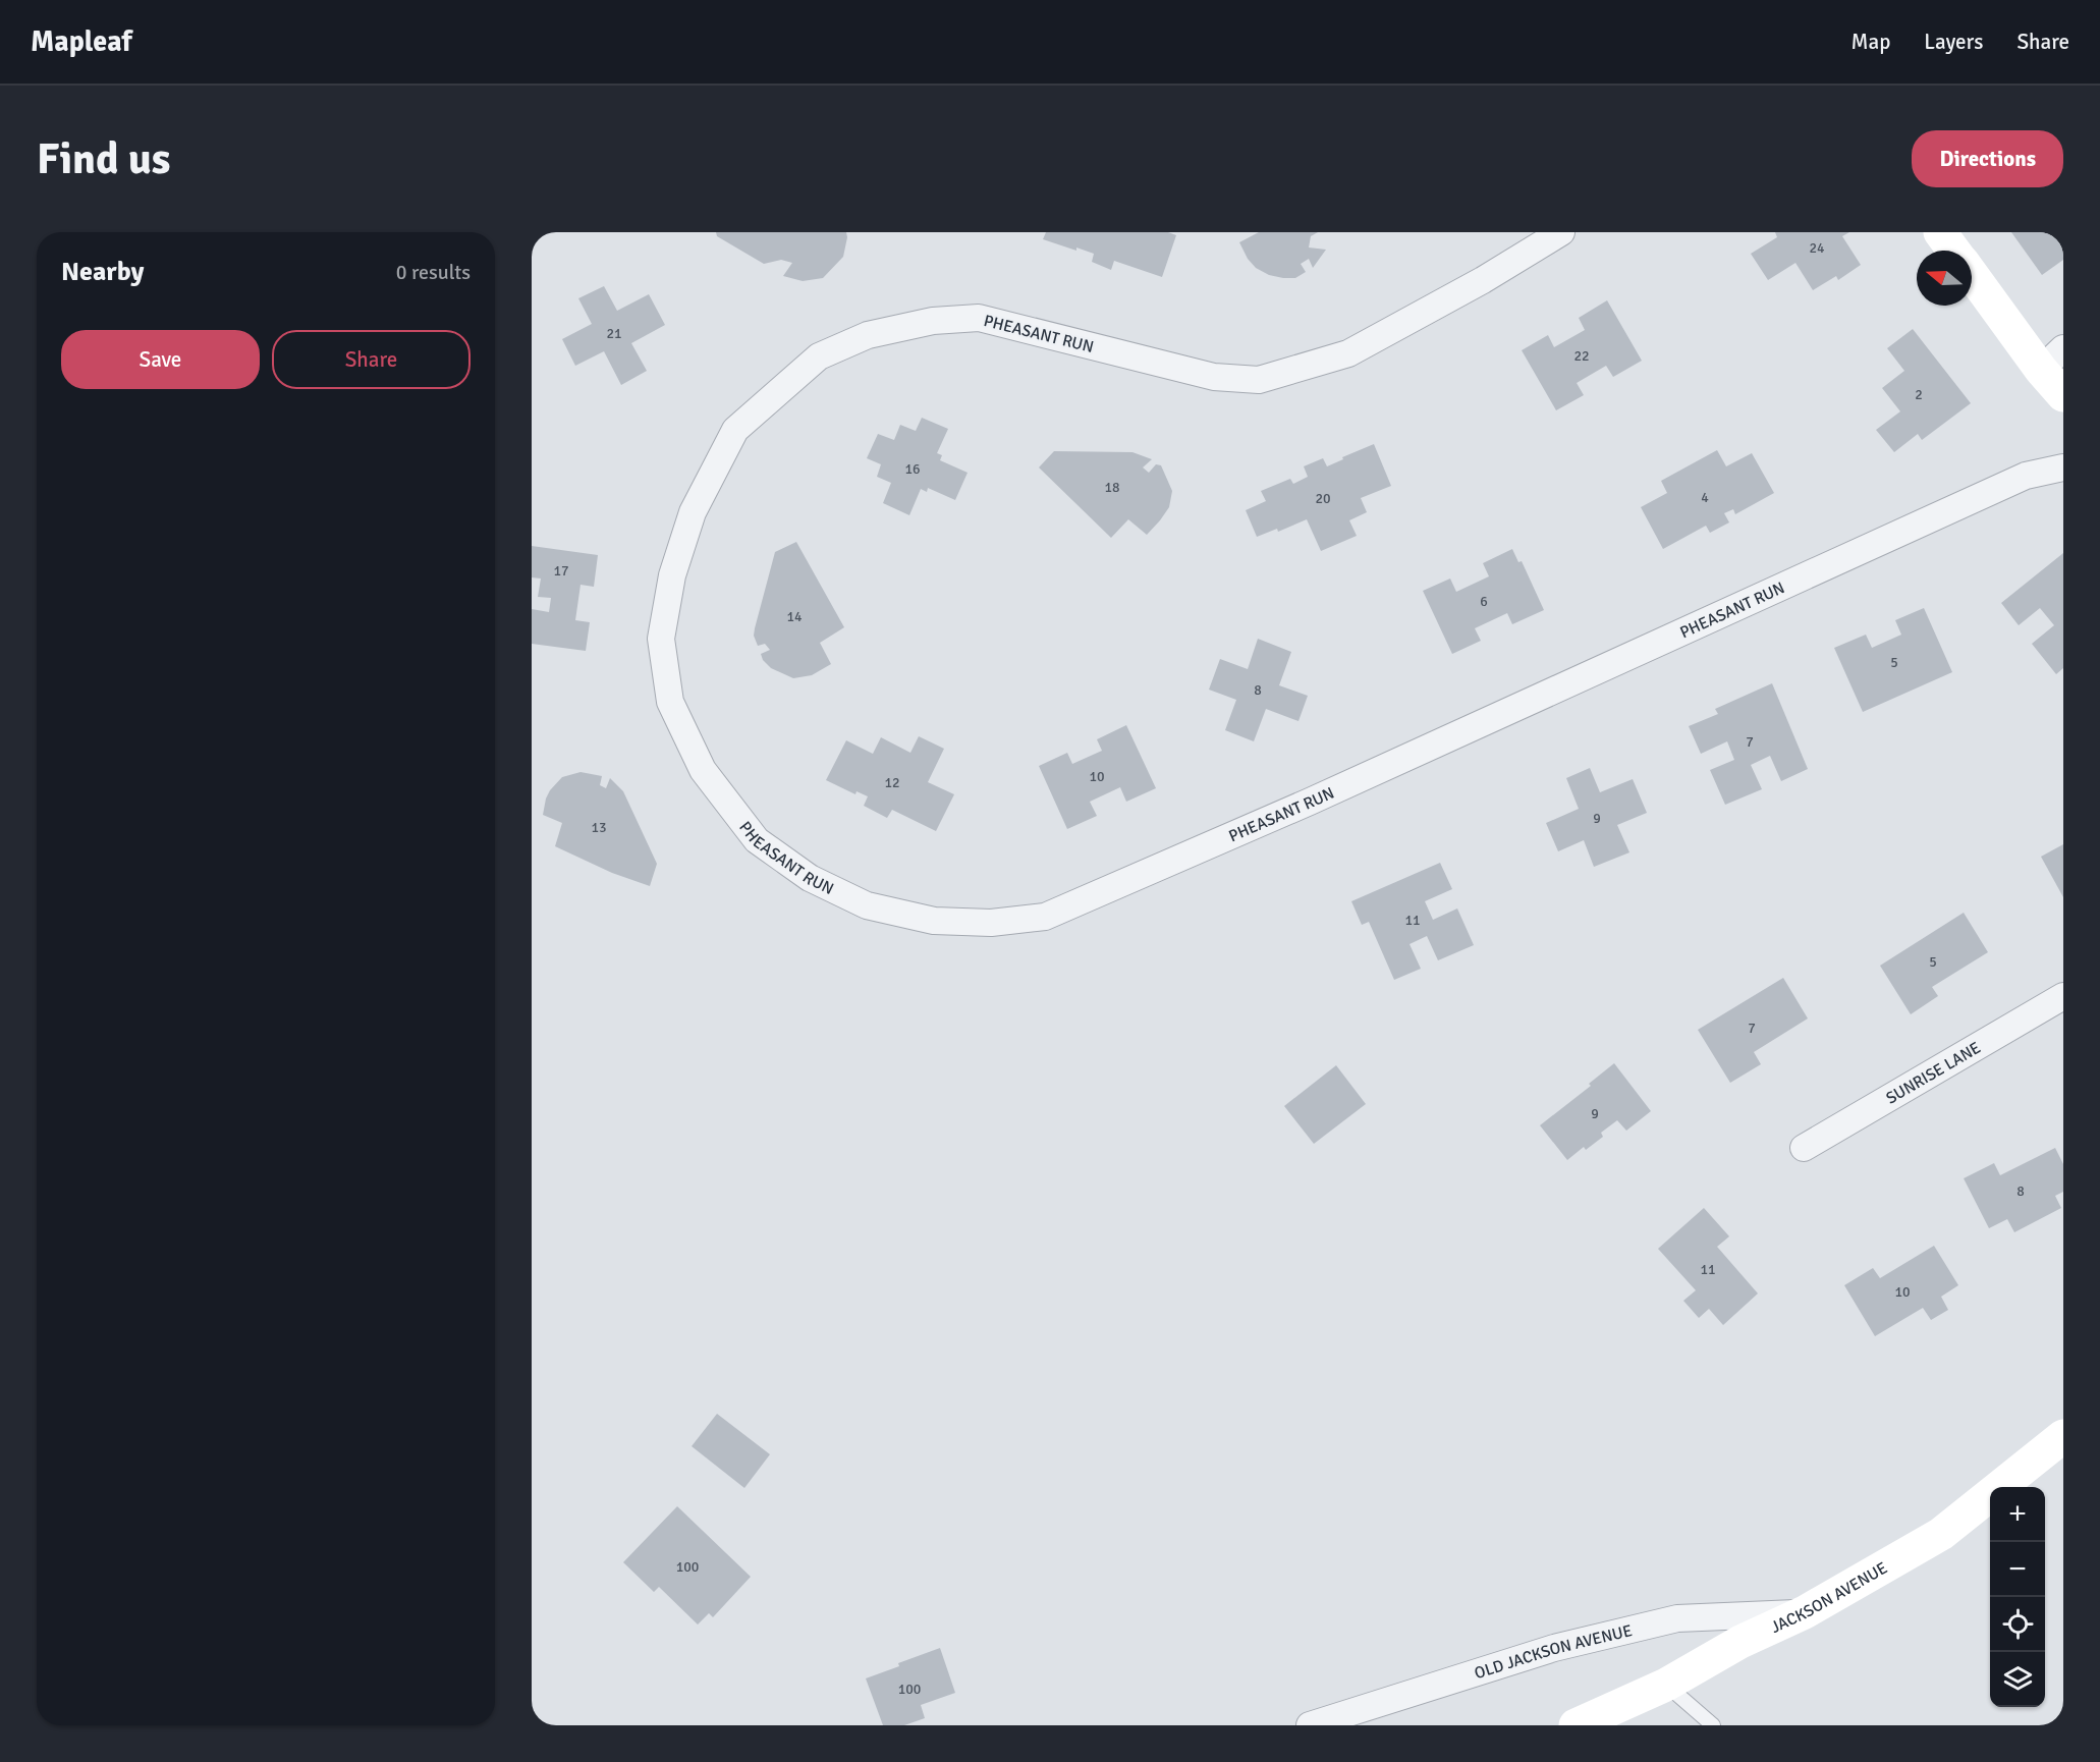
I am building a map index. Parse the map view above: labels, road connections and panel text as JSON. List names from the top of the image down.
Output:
{
  "streets": {
    "main road": ["JACKSON AVENUE"],
    "street": ["PHEASANT RUN", "SUNRISE LANE", "OLD JACKSON AVENUE"]
  },
  "crossings": [
    ["JACKSON AVENUE", "OLD JACKSON AVENUE"]
  ],
  "house_numbers": [
    "24",
    "21",
    "22",
    "2",
    "16",
    "18",
    "4",
    "20",
    "17",
    "6",
    "14",
    "5",
    "8",
    "7",
    "10",
    "12",
    "9",
    "13",
    "11",
    "5",
    "7",
    "9",
    "8",
    "11",
    "10",
    "100",
    "100"
  ],
  "north": "left",
  "page": {
    "header": "Mapleaf",
    "nav": ["Map", "Layers", "Share"],
    "buttons": [
      "Directions",
      ["Save", "Share"]
    ],
    "title": "Find us",
    "heading": ["Nearby", "0 results"],
    "map_buttons": ["+", "−"]
  }
}
